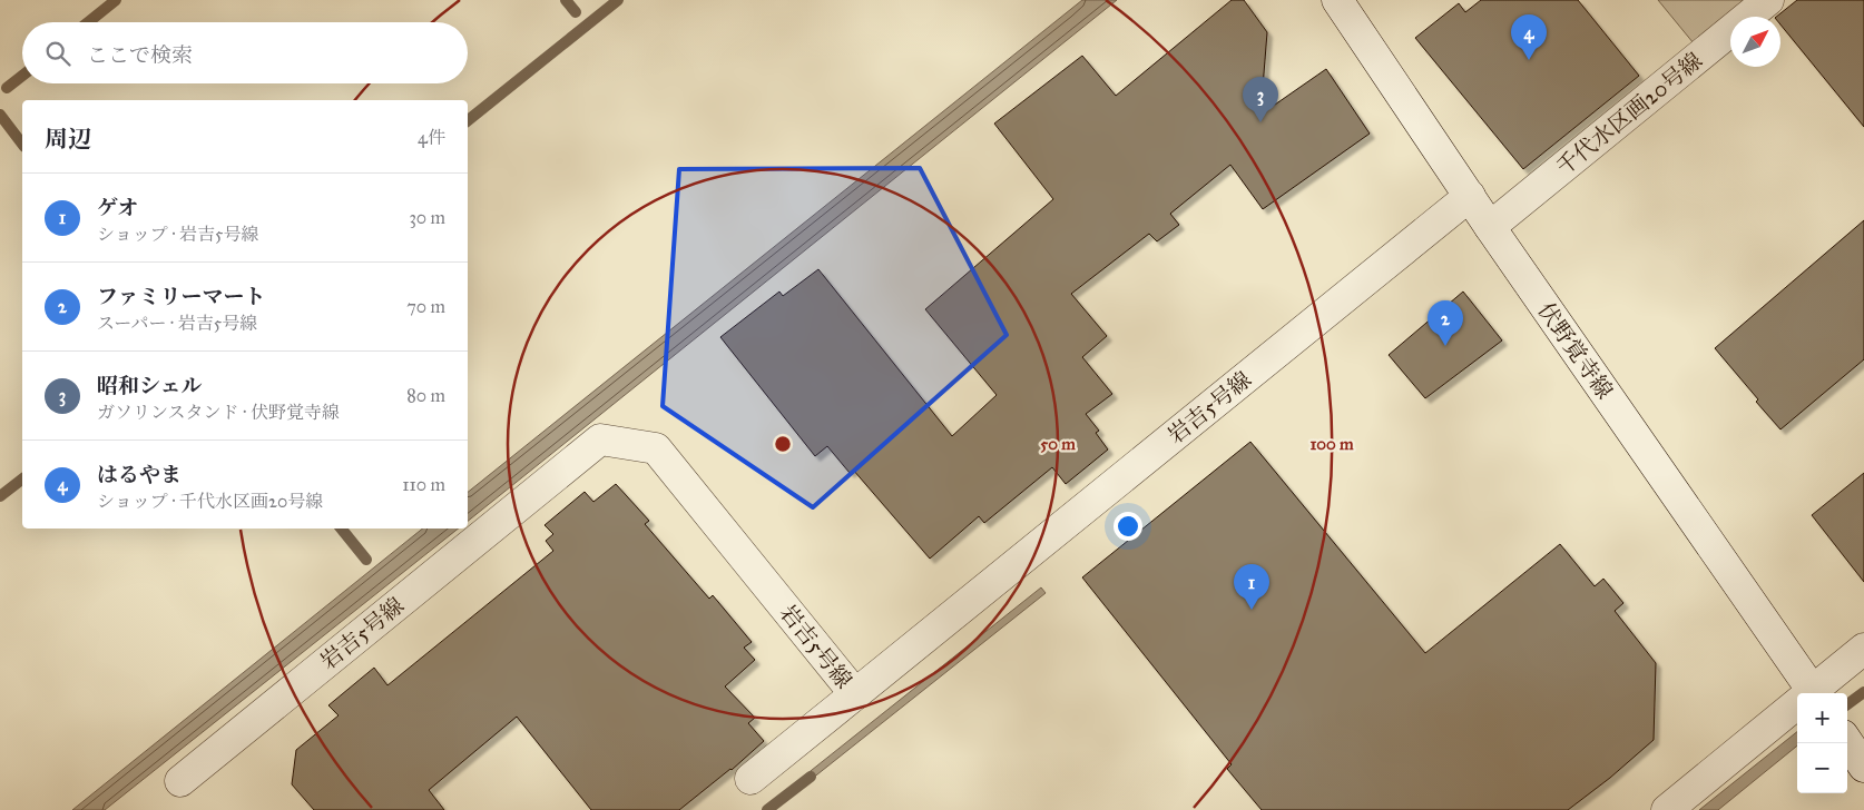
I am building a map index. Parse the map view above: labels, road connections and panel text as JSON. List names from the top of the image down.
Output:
{
  "streets": {
    "street": ["千代水区画20号線", "伏野覚寺線", "岩吉5号線"]
  },
  "crossings": [
    ["千代水区画20号線", "伏野覚寺線"],
    ["伏野覚寺線", "岩吉5号線"]
  ],
  "north": "top right",
  "page": {
    "pins": [
      "4",
      "3",
      "2",
      "1"
    ],
    "search": "ここで検索",
    "heading": ["周辺", "4件"],
    "list": [
      {
        "mark": "1",
        "name": "ゲオ",
        "note": "ショップ · 岩吉5号線",
        "value": "30 m"
      },
      {
        "mark": "2",
        "name": "ファミリーマート",
        "note": "スーパー · 岩吉5号線",
        "value": "70 m"
      },
      {
        "mark": "3",
        "name": "昭和シェル",
        "note": "ガソリンスタンド · 伏野覚寺線",
        "value": "80 m"
      },
      {
        "mark": "4",
        "name": "はるやま",
        "note": "ショップ · 千代水区画20号線",
        "value": "110 m"
      }
    ],
    "map_buttons": ["+", "−"]
  },
  "rings": ["50 m", "100 m"]
}
